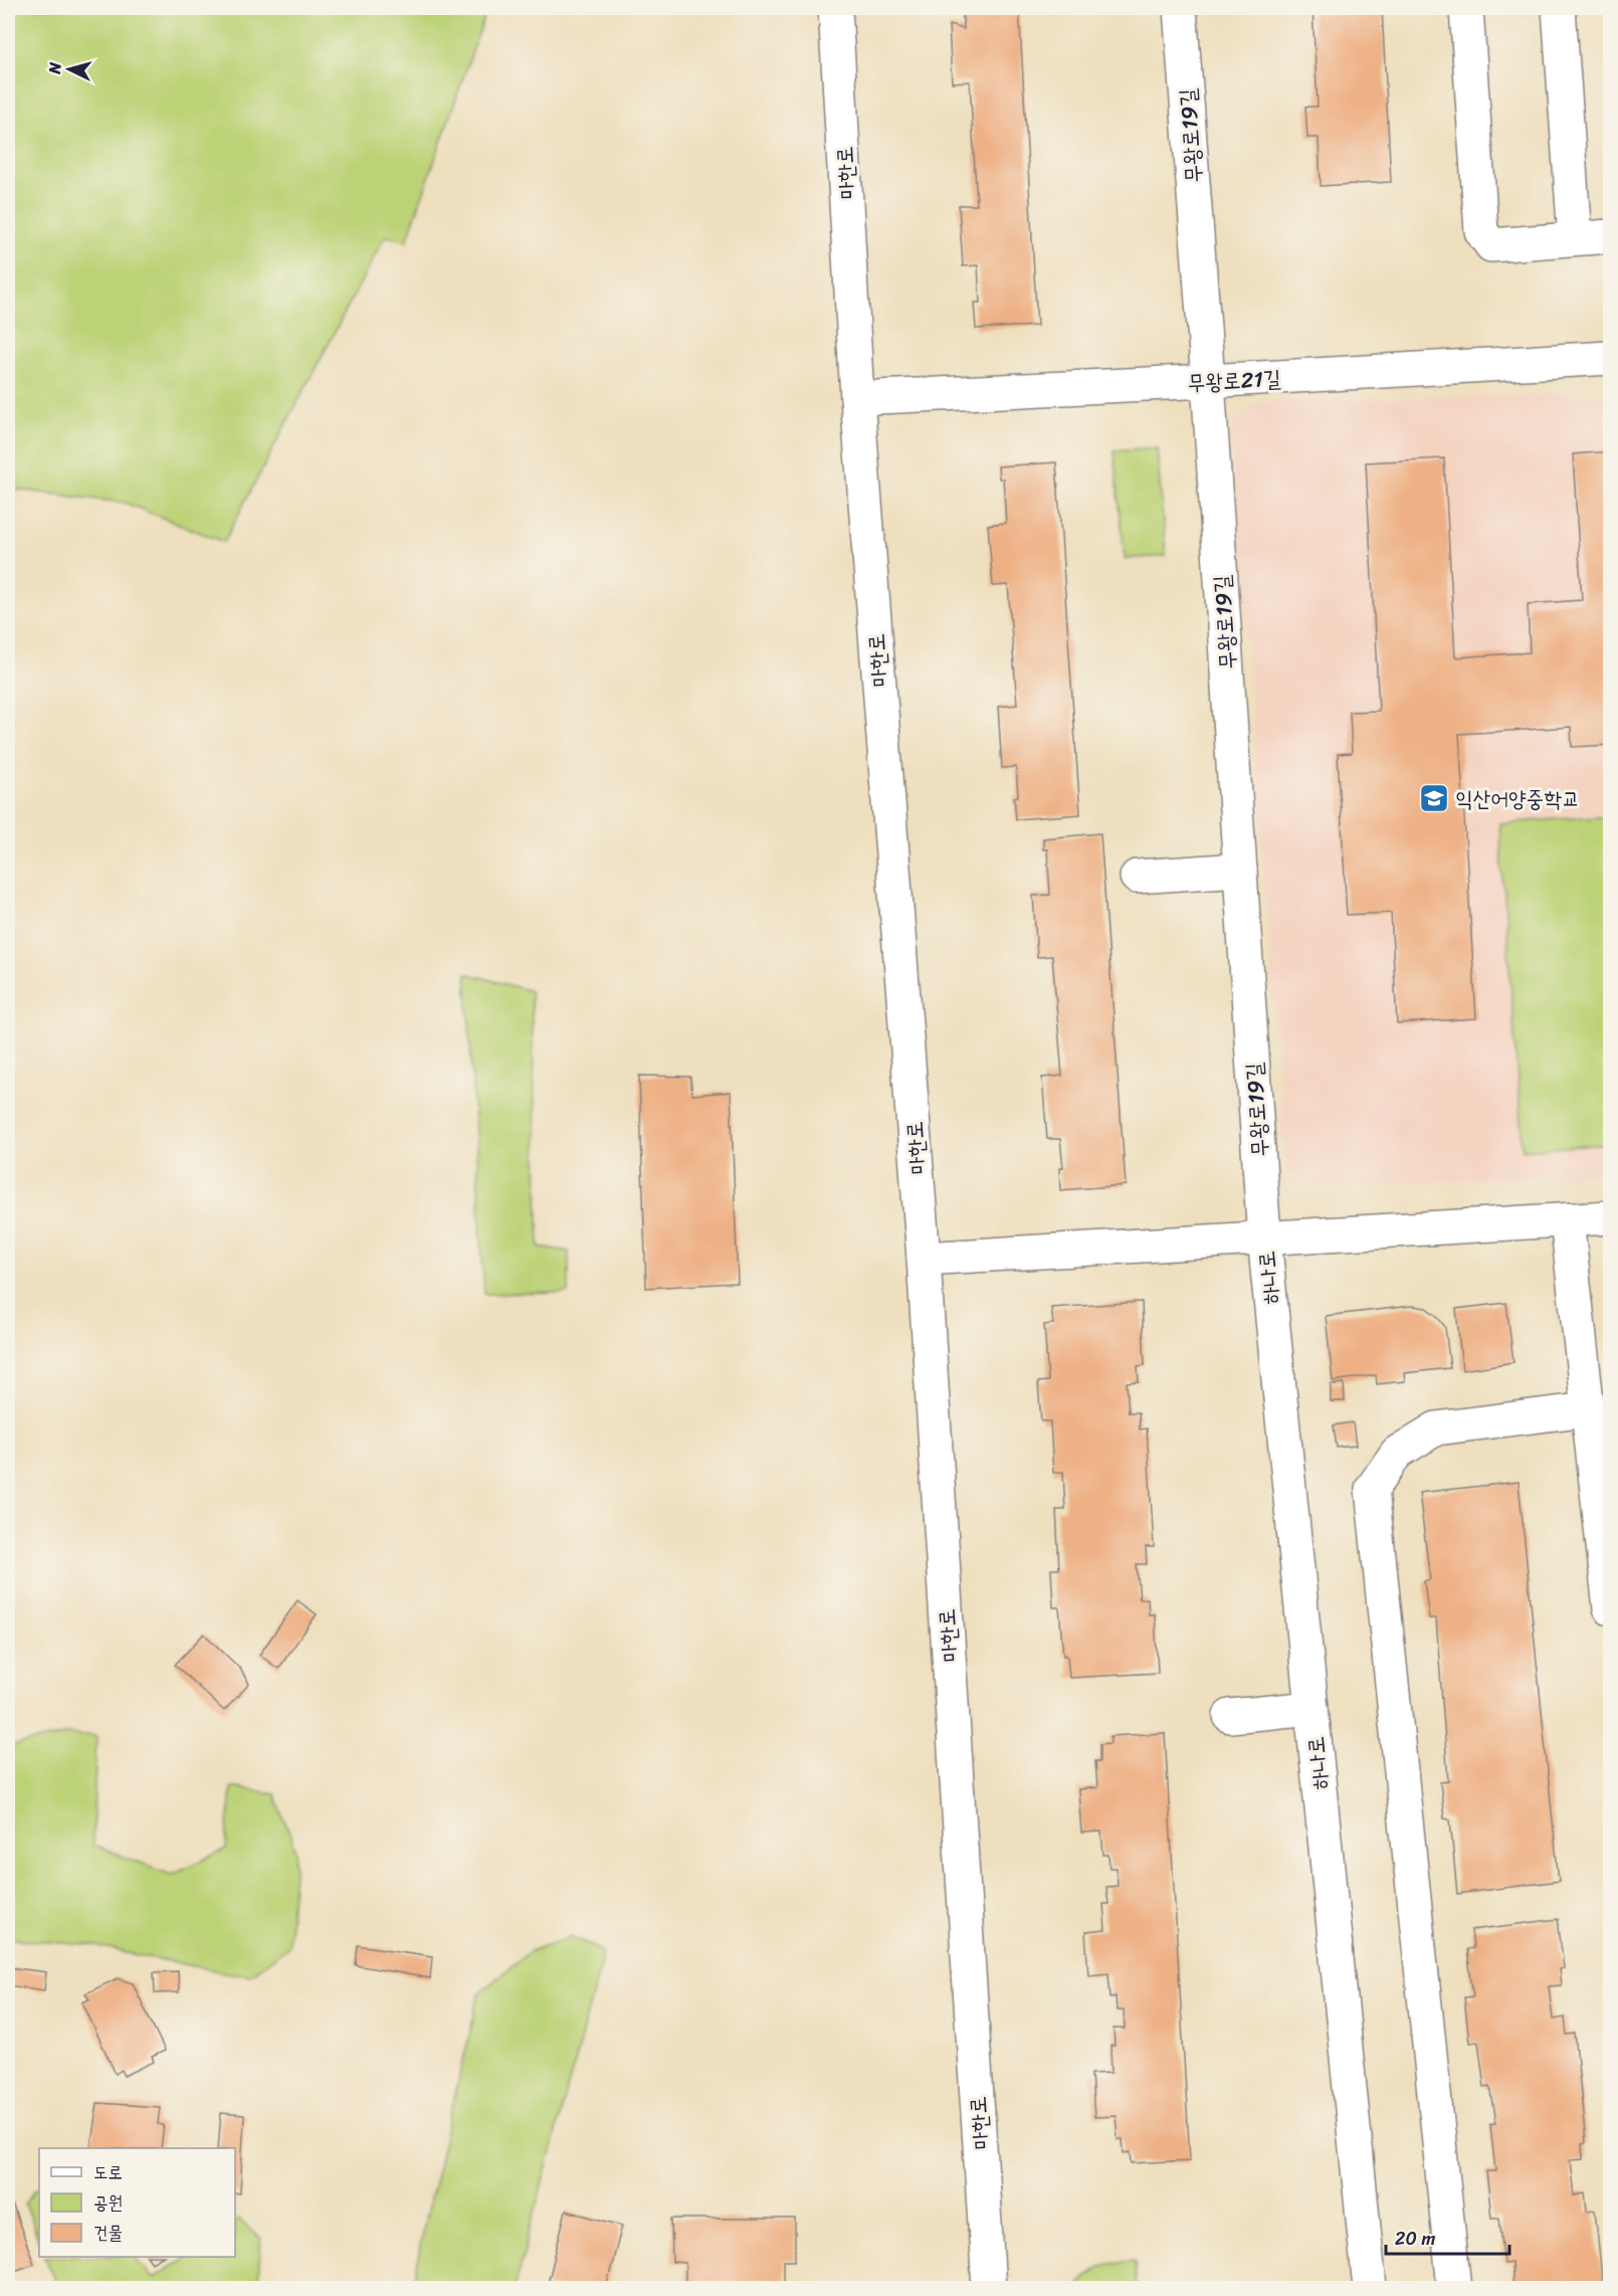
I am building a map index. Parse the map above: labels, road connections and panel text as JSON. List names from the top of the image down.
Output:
{
  "streets": {
    "street": [
      "무왕로19길",
      "마한로",
      "무왕로21길",
      "하나로"
    ]
  },
  "crossings": [
    ["무왕로19길", "무왕로21길"],
    ["무왕로19길", "하나로"],
    ["마한로", "무왕로21길"]
  ],
  "places": {
    "school or university": ["익산어양중학교"]
  },
  "legend": ["도로", "공원", "건물"],
  "scale_bar": "20 m",
  "north": "left"
}
